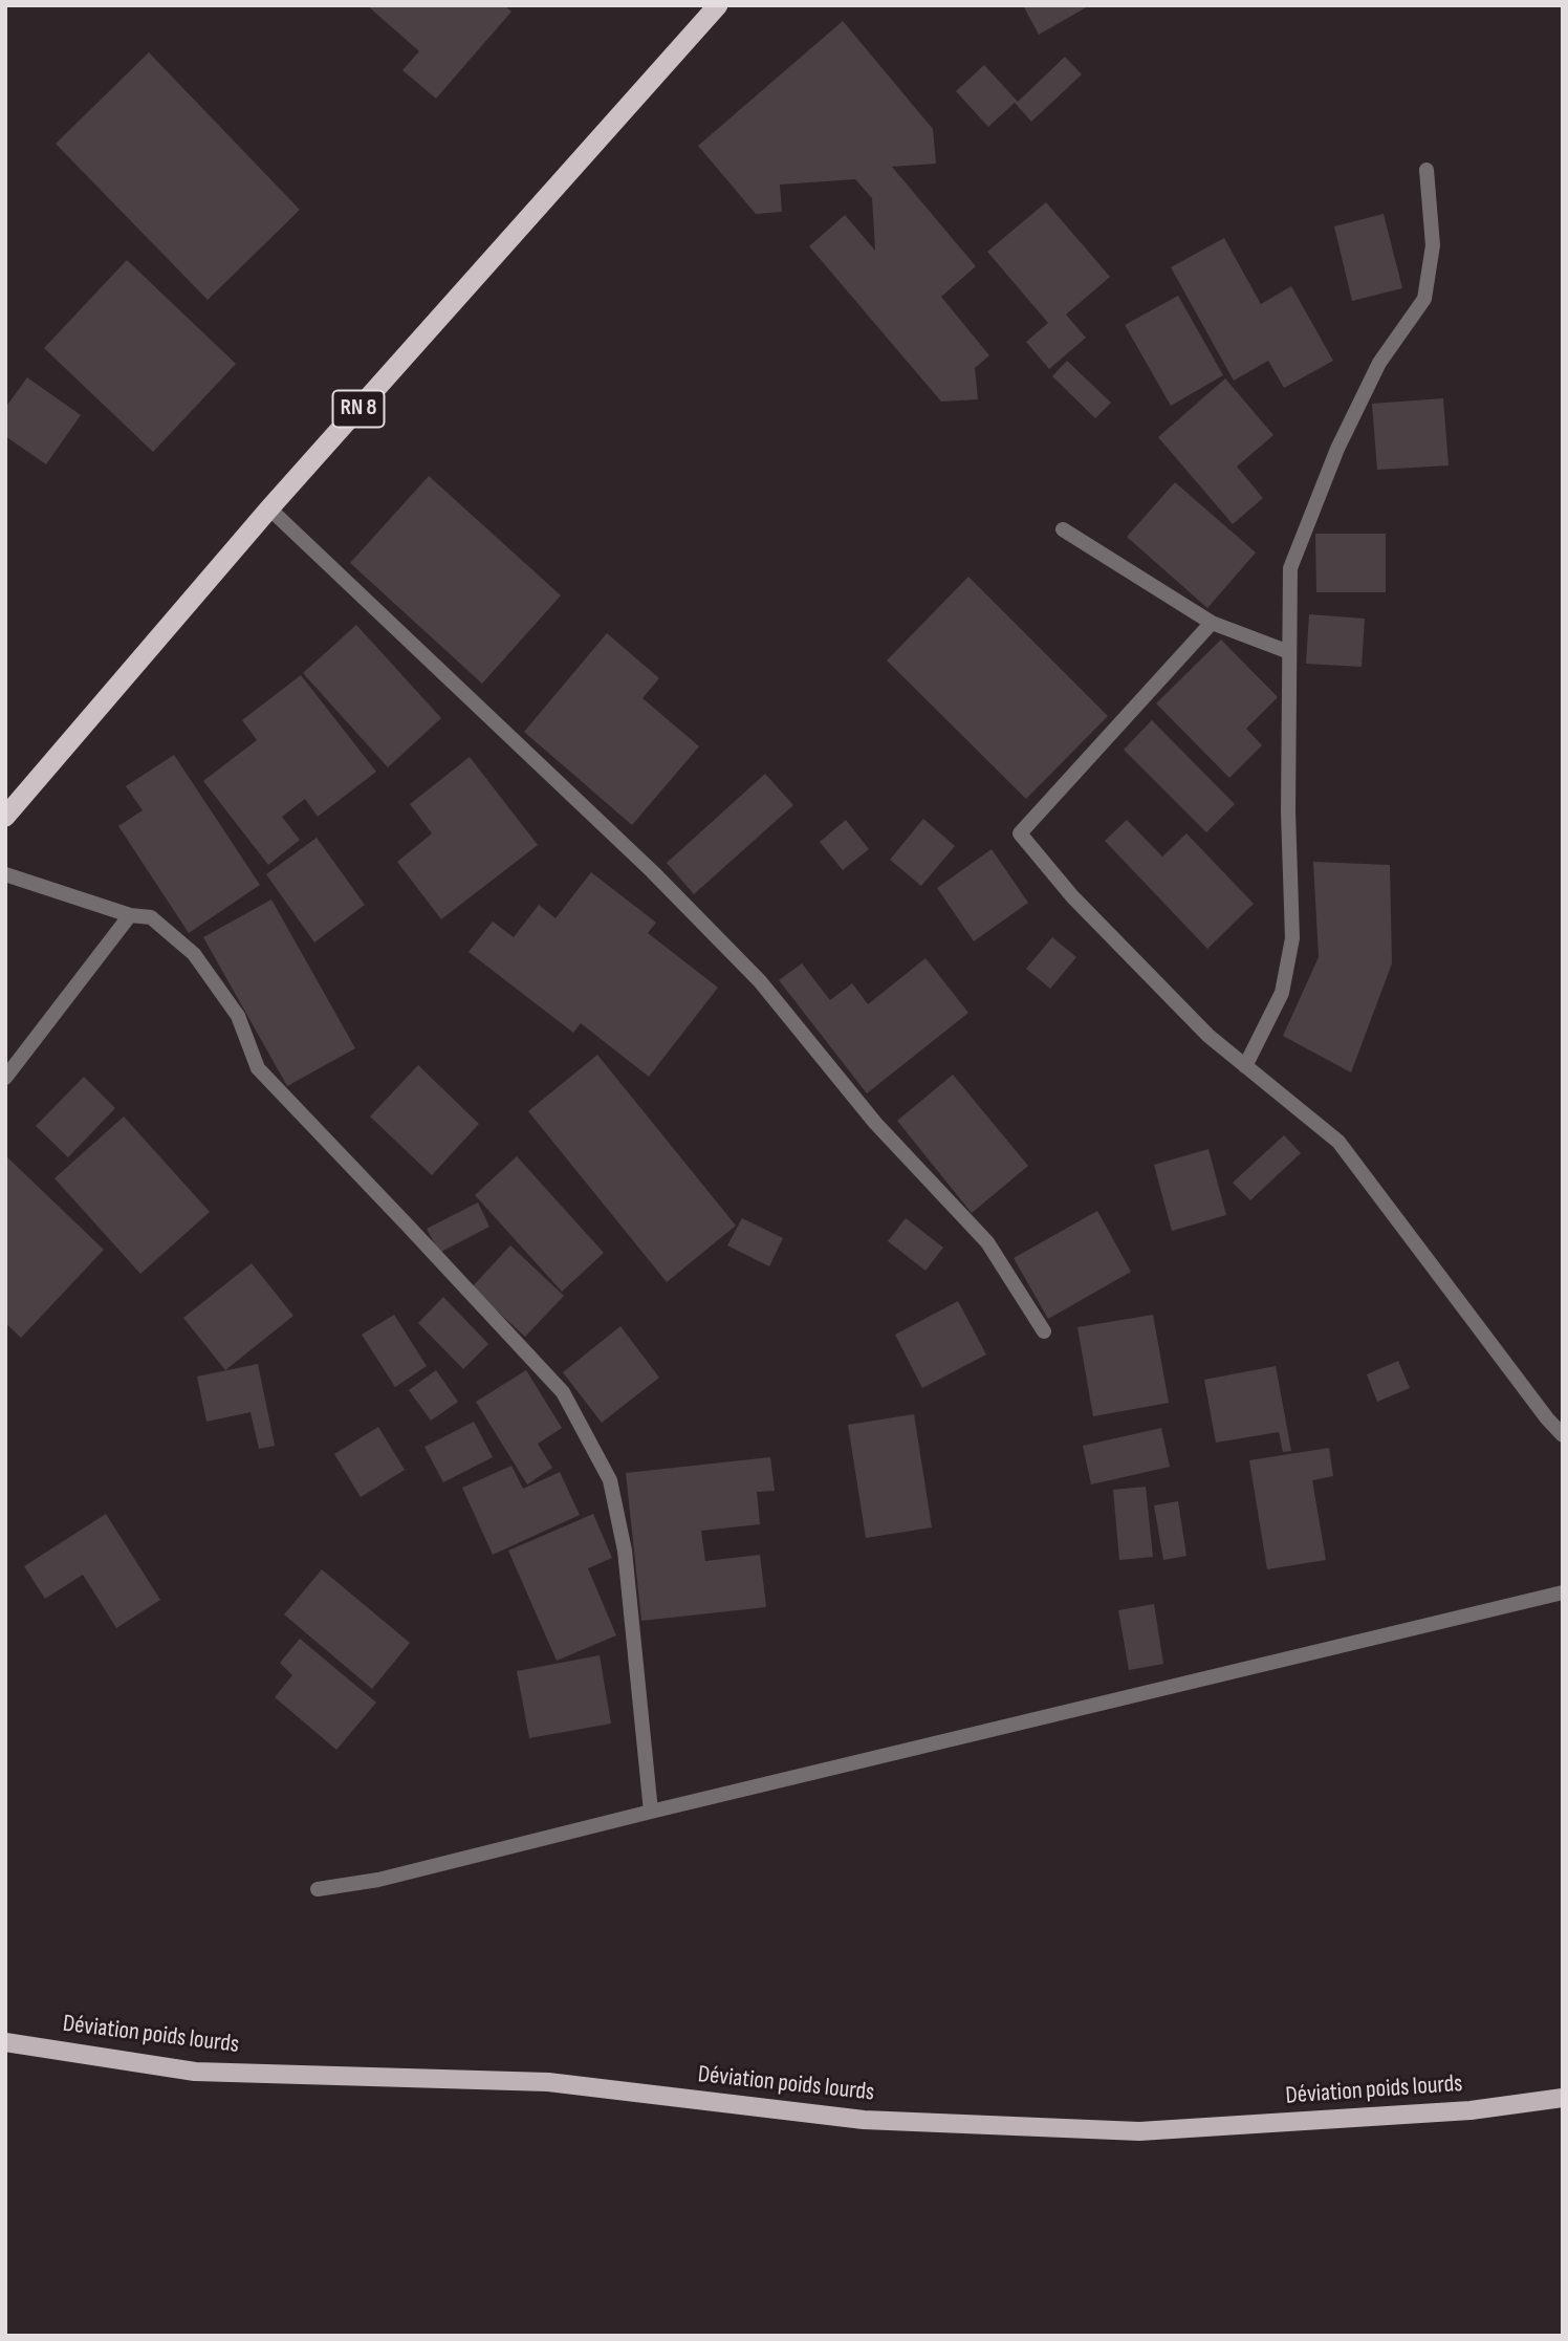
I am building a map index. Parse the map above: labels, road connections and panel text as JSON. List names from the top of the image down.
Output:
{
  "streets": {
    "highway": ["RN 8"],
    "main road": ["Déviation poids lourds"]
  }
}
